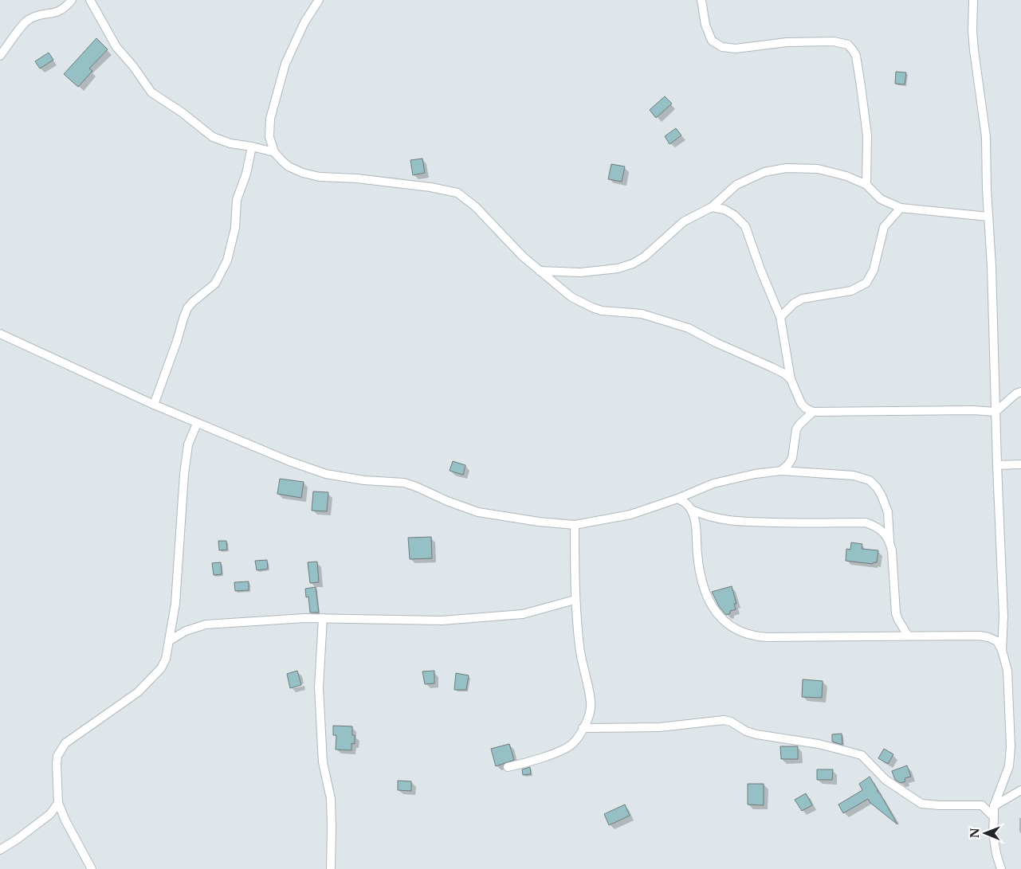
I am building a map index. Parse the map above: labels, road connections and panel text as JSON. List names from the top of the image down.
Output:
{
  "north": "left"
}
